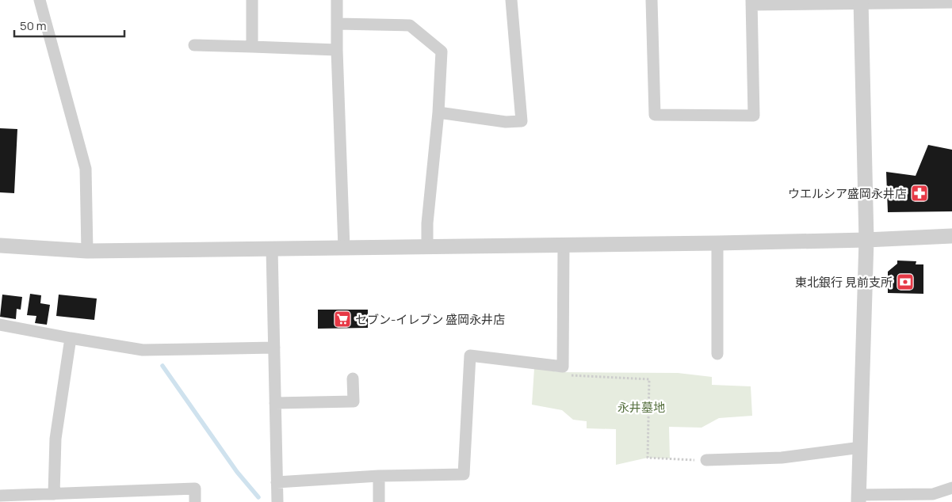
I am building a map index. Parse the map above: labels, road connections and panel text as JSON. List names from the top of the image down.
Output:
{
  "parks": ["永井墓地"],
  "places": {
    "pharmacy": ["ウエルシア盛岡永井店"],
    "bank": ["東北銀行 見前支所"],
    "supermarket": ["セブン-イレブン 盛岡永井店"]
  },
  "scale_bar": "50 m"
}
